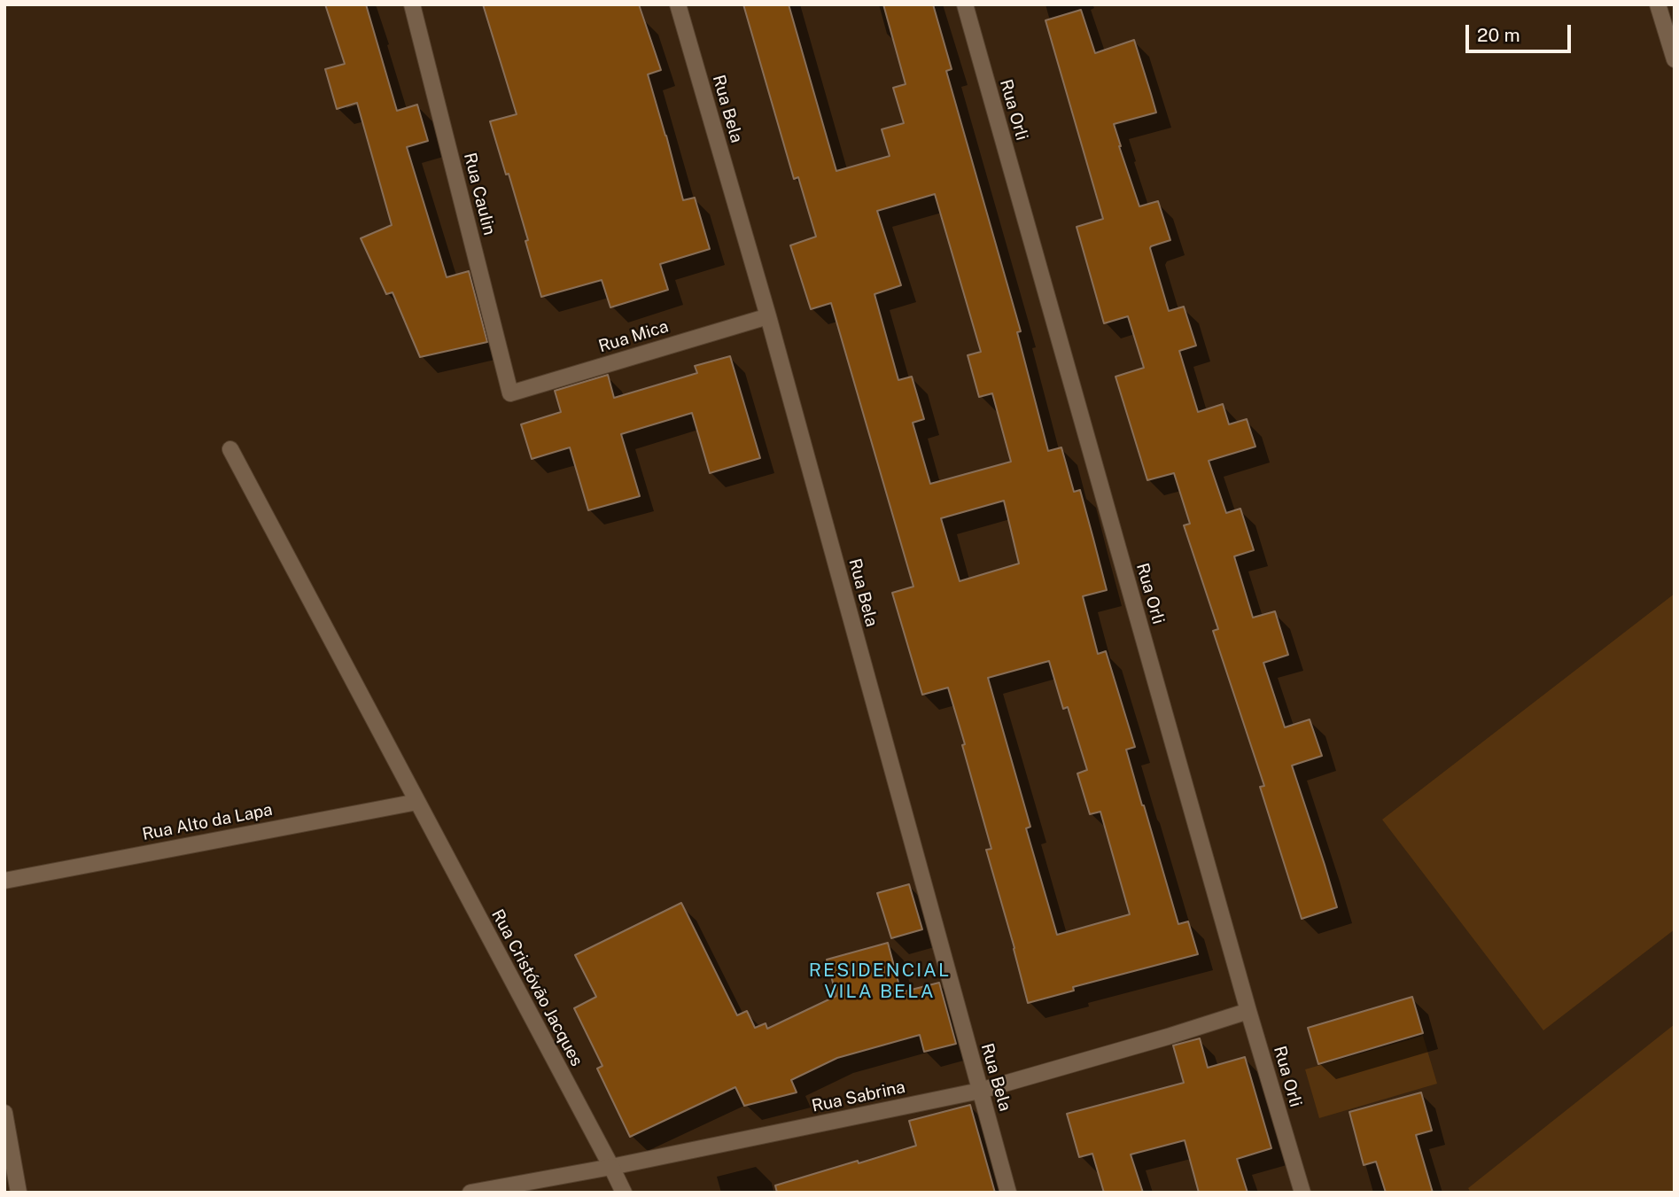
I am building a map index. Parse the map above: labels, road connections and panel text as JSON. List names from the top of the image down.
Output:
{
  "streets": {
    "street": [
      "Rua Bela",
      "Rua Orli",
      "Rua Caulin",
      "Rua Mica",
      "Rua Alto da Lapa",
      "Rua Cristóvão Jacques",
      "Rua Sabrina"
    ]
  },
  "crossings": [
    ["Rua Bela", "Rua Mica"],
    ["Rua Bela", "Rua Sabrina"],
    ["Rua Orli", "Rua Sabrina"],
    ["Rua Caulin", "Rua Mica"],
    ["Rua Alto da Lapa", "Rua Cristóvão Jacques"],
    ["Rua Cristóvão Jacques", "Rua Sabrina"]
  ],
  "districts": ["RESIDENCIAL VILA BELA"],
  "scale_bar": "20 m"
}
